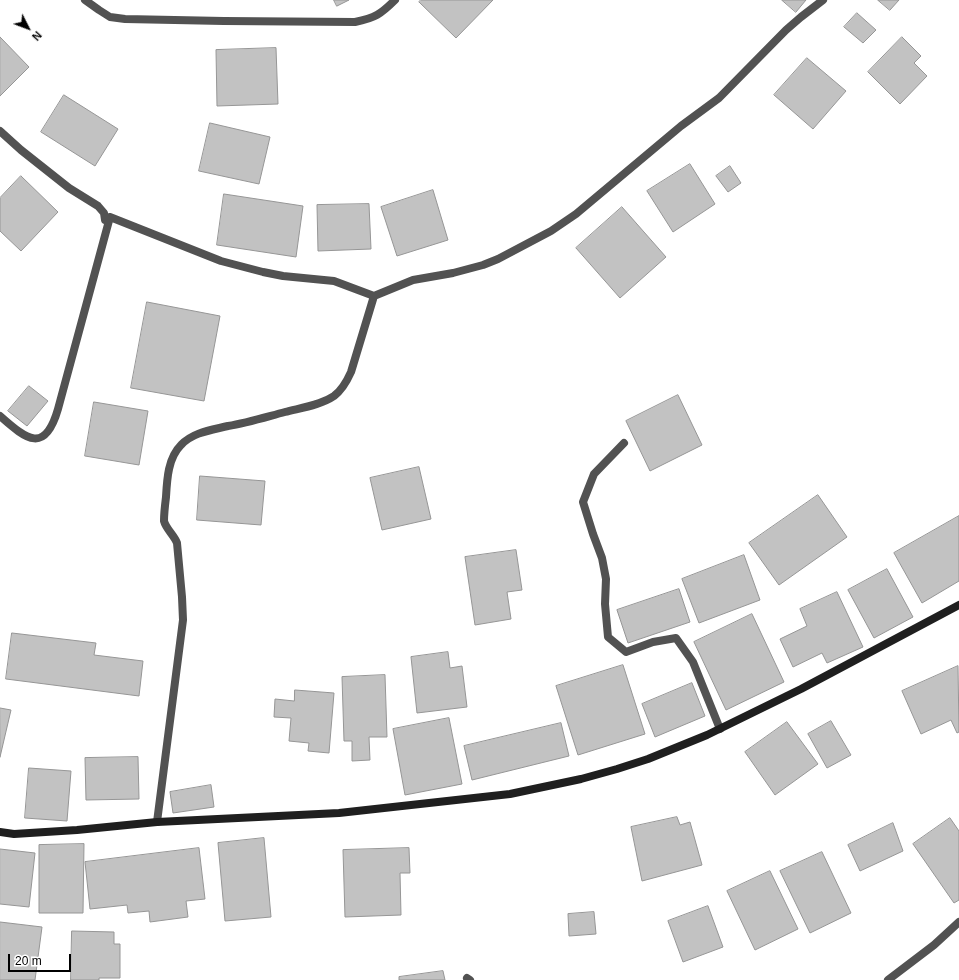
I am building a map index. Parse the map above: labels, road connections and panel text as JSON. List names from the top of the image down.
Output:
{
  "scale_bar": "20 m",
  "north": "bottom right"
}
